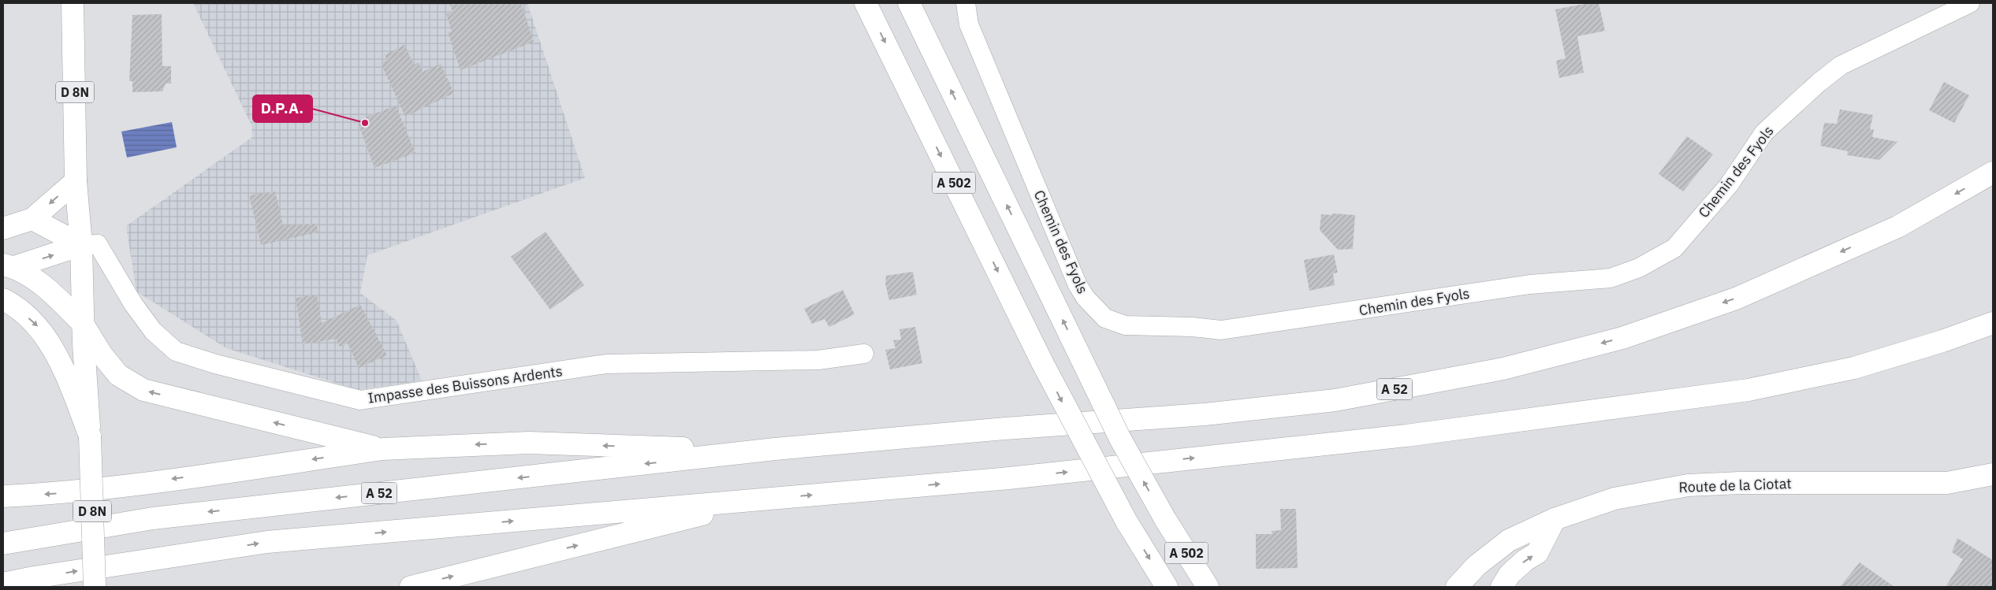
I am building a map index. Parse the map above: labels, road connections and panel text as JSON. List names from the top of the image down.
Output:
{
  "streets": {
    "main road": [
      "D 8N",
      "A 502",
      "A 52",
      "Route de la Ciotat"
    ],
    "street": ["Chemin des Fyols", "Impasse des Buissons Ardents"]
  },
  "crossings": [
    ["D 8N", "Impasse des Buissons Ardents"]
  ],
  "places": ["D.P.A."]
}
